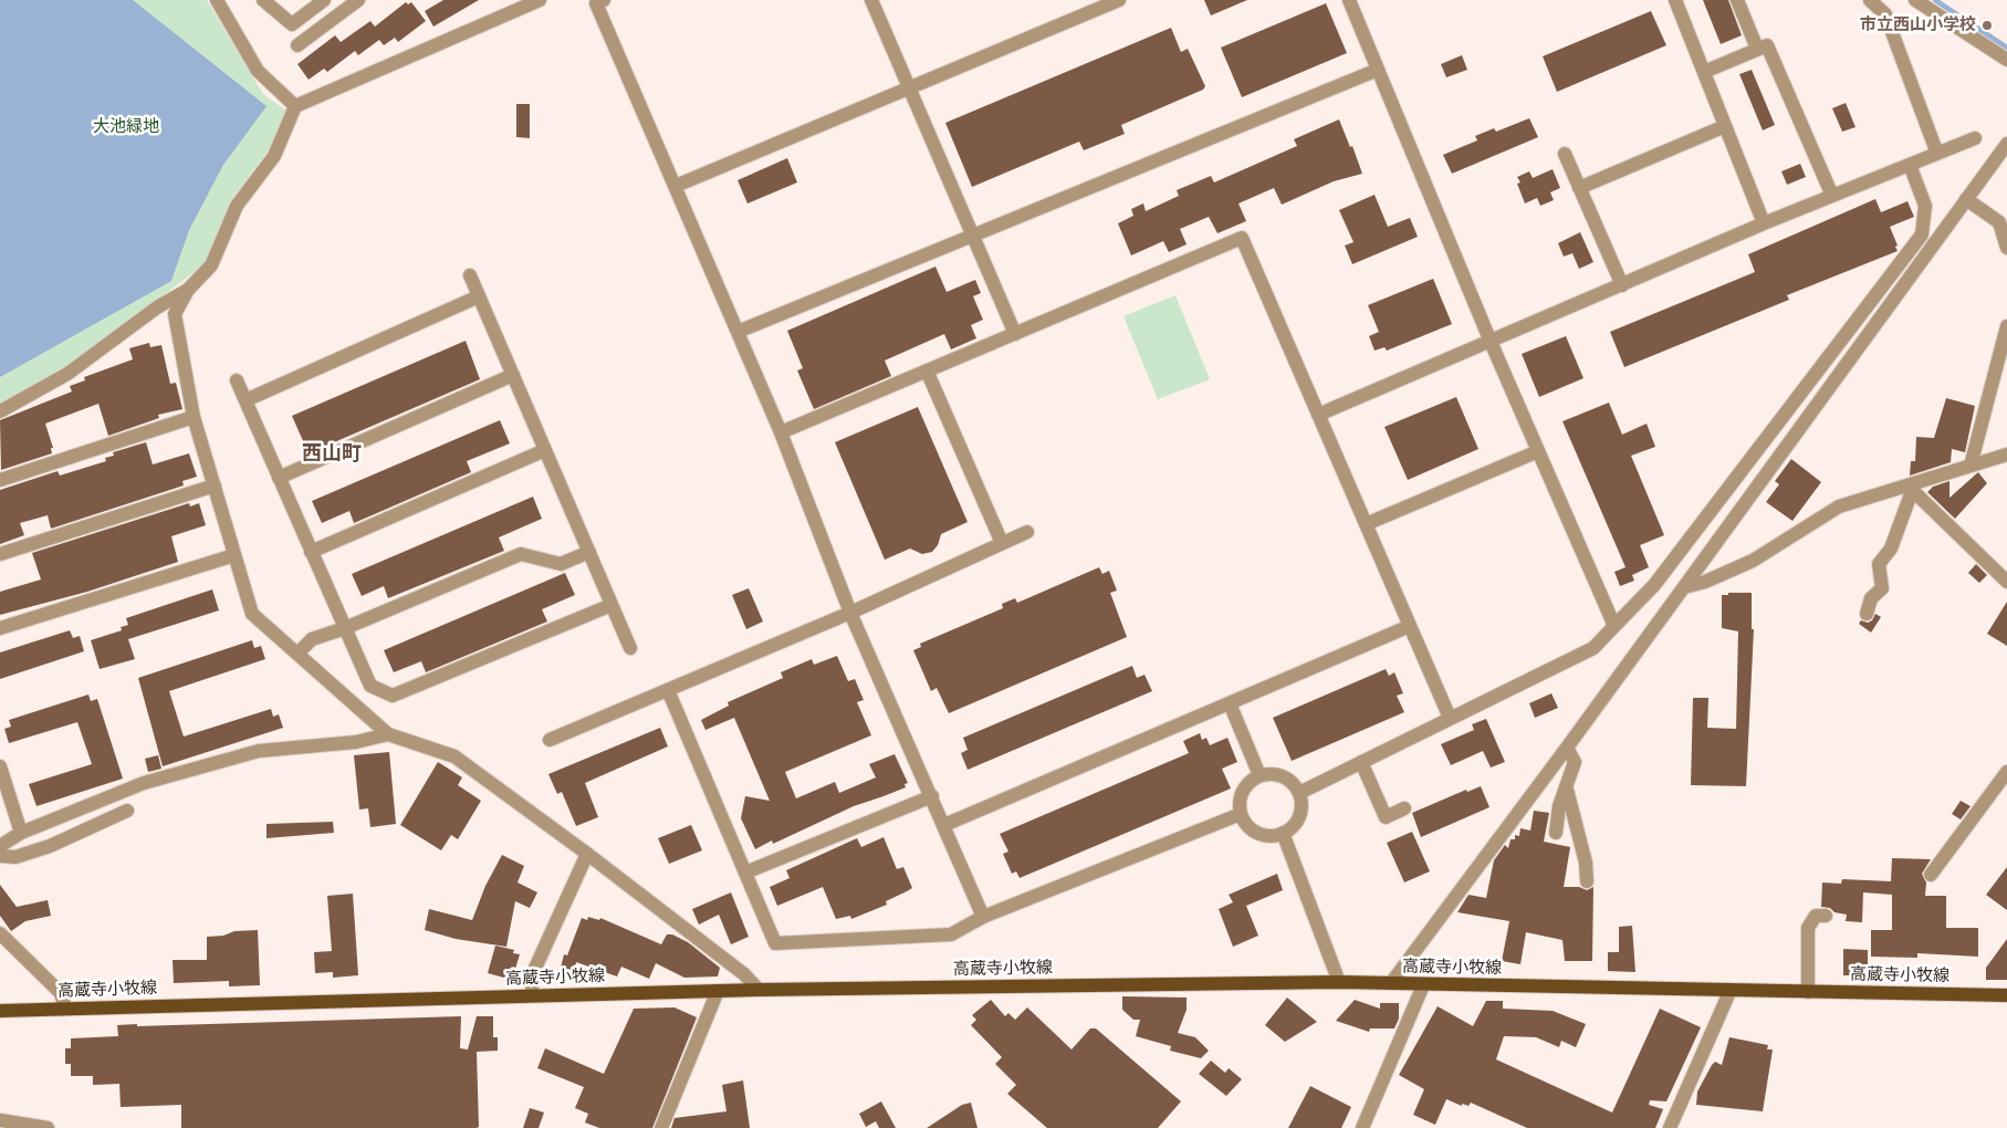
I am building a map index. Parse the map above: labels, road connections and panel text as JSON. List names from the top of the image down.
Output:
{
  "streets": {
    "main road": ["高蔵寺小牧線"]
  },
  "districts": ["西山町"],
  "parks": ["大池緑地"],
  "places": ["市立西山小学校"]
}
